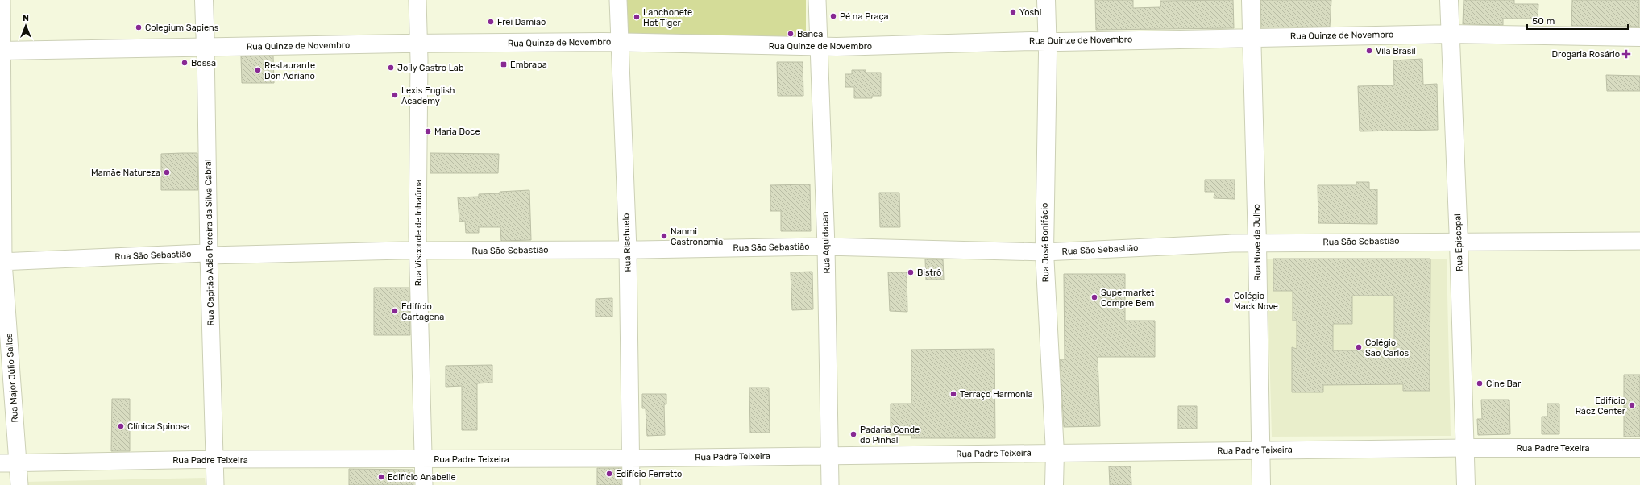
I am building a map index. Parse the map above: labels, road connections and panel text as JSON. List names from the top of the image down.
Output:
{
  "streets": {
    "main road": [
      "Rua Quinze de Novembro",
      "Rua Capitão Adão Pereira da Silva Cabral",
      "Rua José Bonifácio",
      "Rua Nove de Julho",
      "Rua Episcopal",
      "Rua Padre Texeira"
    ],
    "street": [
      "Rua Visconde de Inhaúma",
      "Rua São Sebastião",
      "Rua Riachuelo",
      "Rua Aquidaban",
      "Rua Major Júlio Salles",
      "Rua Padre Teixeira"
    ]
  },
  "crossings": [
    ["Rua Quinze de Novembro", "Rua Visconde de Inhaúma"],
    ["Rua Quinze de Novembro", "Rua Capitão Adão Pereira da Silva Cabral"],
    ["Rua Quinze de Novembro", "Rua Riachuelo"],
    ["Rua Quinze de Novembro", "Rua Aquidaban"],
    ["Rua Quinze de Novembro", "Rua José Bonifácio"],
    ["Rua Quinze de Novembro", "Rua Nove de Julho"],
    ["Rua Quinze de Novembro", "Rua Episcopal"],
    ["Rua Quinze de Novembro", "Rua Major Júlio Salles"],
    ["Rua Visconde de Inhaúma", "Rua São Sebastião"],
    ["Rua Visconde de Inhaúma", "Rua Padre Teixeira"],
    ["Rua São Sebastião", "Rua Capitão Adão Pereira da Silva Cabral"],
    ["Rua São Sebastião", "Rua Riachuelo"],
    ["Rua São Sebastião", "Rua Aquidaban"],
    ["Rua São Sebastião", "Rua José Bonifácio"],
    ["Rua São Sebastião", "Rua Nove de Julho"],
    ["Rua São Sebastião", "Rua Episcopal"],
    ["Rua São Sebastião", "Rua Major Júlio Salles"],
    ["Rua Capitão Adão Pereira da Silva Cabral", "Rua Padre Teixeira"],
    ["Rua Riachuelo", "Rua Padre Teixeira"],
    ["Rua Aquidaban", "Rua Padre Teixeira"],
    ["Rua José Bonifácio", "Rua Padre Teixeira"],
    ["Rua Nove de Julho", "Rua Padre Teixeira"],
    ["Rua Episcopal", "Rua Padre Texeira"],
    ["Rua Episcopal", "Rua Padre Teixeira"],
    ["Rua Major Júlio Salles", "Rua Padre Teixeira"],
    ["Rua Padre Texeira", "Rua Padre Teixeira"]
  ],
  "places": {
    "other": [
      "Yoshi",
      "Pé na Praça",
      "Lanchonete Hot Tiger",
      "Frei Damião",
      "Colegium Sapiens",
      "Banca",
      "Vila Brasil",
      "Bossa",
      "Jolly Gastro Lab",
      "Restaurante Don Adriano",
      "Lexis English Academy",
      "Maria Doce",
      "Mamãe Natureza",
      "Nanmi Gastronomia",
      "Bistrô",
      "Supermarket Compre Bem",
      "Colégio Mack Nove",
      "Edifício Cartagena",
      "Colégio São Carlos",
      "Cine Bar",
      "Terraço Harmonia",
      "Edifício Rácz Center",
      "Clínica Spinosa",
      "Padaria Conde do Pinhal",
      "Edifício Ferretto",
      "Edifício Anabelle"
    ],
    "health": ["Drogaria Rosário"],
    "transit": ["Embrapa"]
  },
  "scale_bar": "50 m",
  "north": "top"
}
